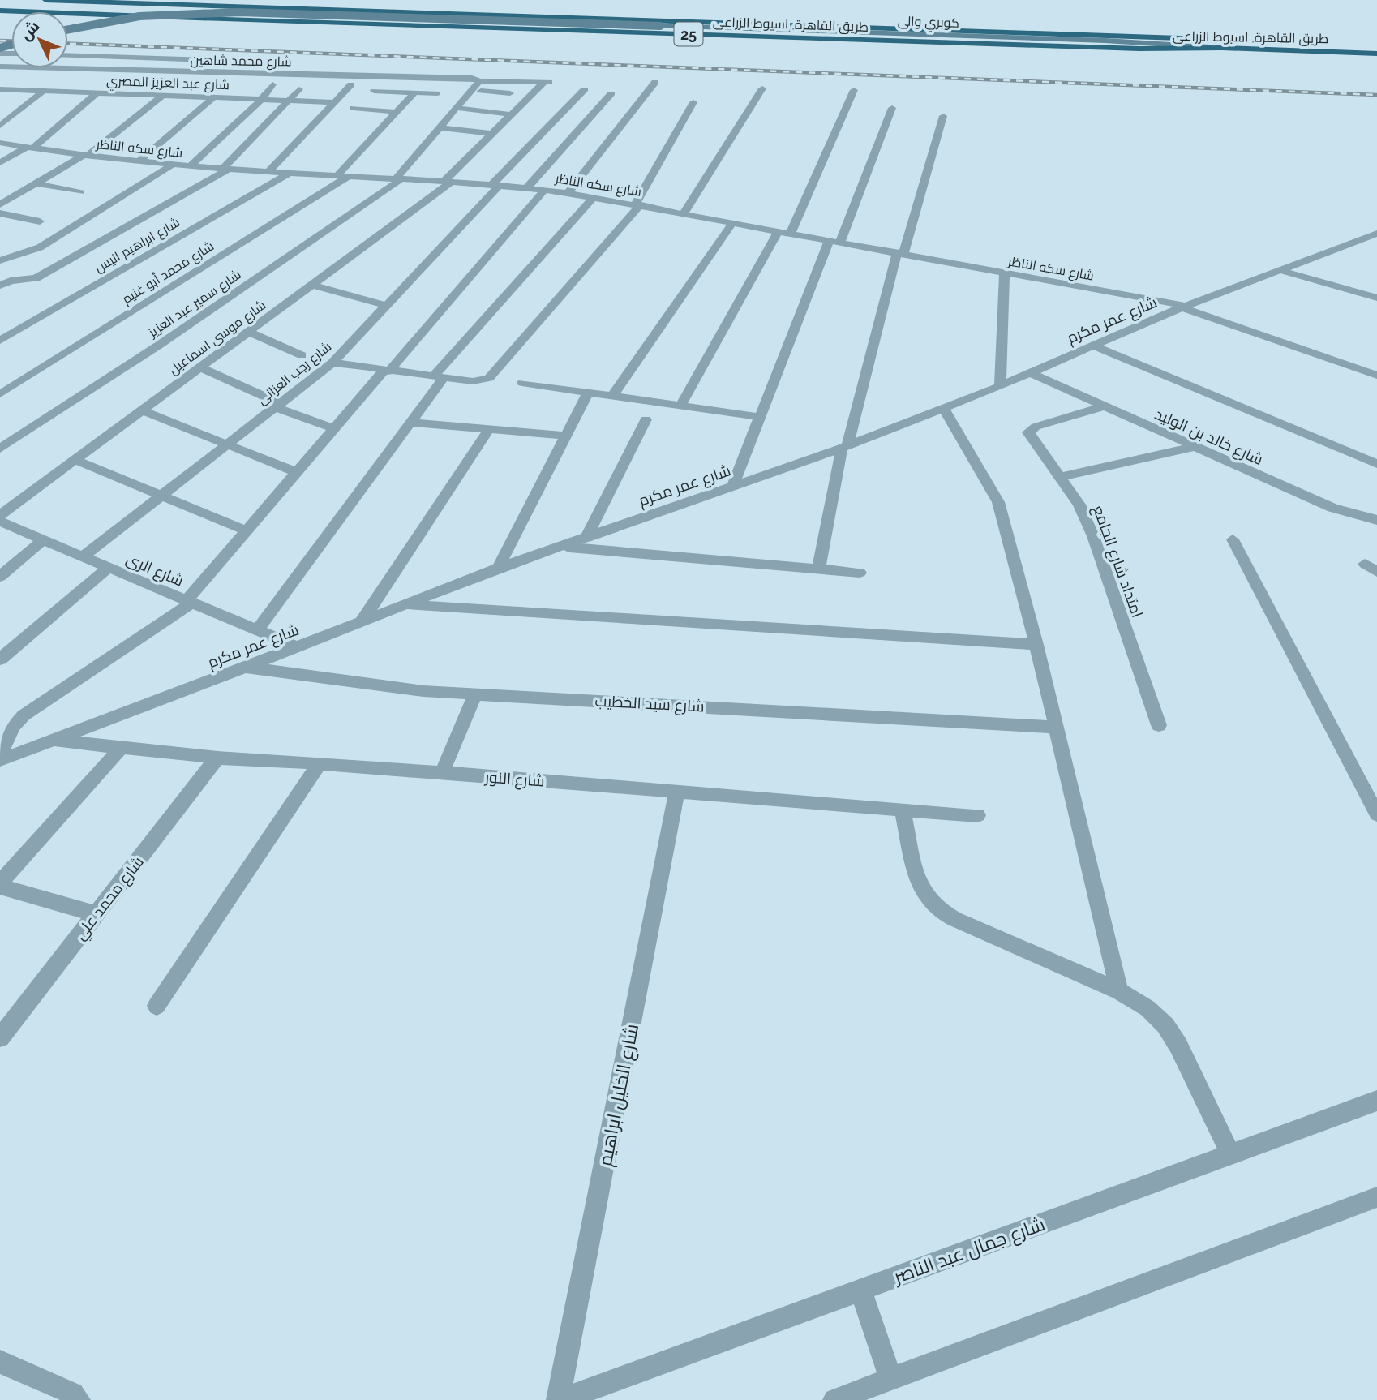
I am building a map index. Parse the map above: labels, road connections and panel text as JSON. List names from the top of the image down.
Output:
{
  "streets": {
    "highway": ["طريق القاهرة, اسيوط الزراعى", "25"],
    "main road": ["كوبري والى"],
    "street": [
      "شارع محمد شاهين",
      "شارع عبد العزيز المصري",
      "شارع سكه الناظر",
      "شارع ابراهيم انيس",
      "شارع محمد أبو غنيم",
      "شارع سمير عبد العزيز",
      "شارع عمر مكرم",
      "شارع موسى اسماعيل",
      "شارع رجب العزانى",
      "شارع خالد بن الوليد",
      "امتداد شارع الجامع",
      "شارع الرى",
      "شارع سيد الخطيب",
      "شارع النور",
      "شارع محمد علي",
      "شارع الخليل ابراهيم",
      "شارع جمال عبد الناصر"
    ]
  },
  "crossings": [
    ["كوبري والى", "طريق القاهرة, اسيوط الزراعى"],
    ["شارع محمد شاهين", "شارع سمير عبد العزيز"],
    ["شارع محمد شاهين", "شارع موسى اسماعيل"],
    ["شارع سكه الناظر", "شارع ابراهيم انيس"],
    ["شارع سكه الناظر", "شارع محمد أبو غنيم"],
    ["شارع سكه الناظر", "شارع سمير عبد العزيز"],
    ["شارع سكه الناظر", "شارع عمر مكرم"],
    ["شارع سكه الناظر", "شارع موسى اسماعيل"],
    ["شارع سكه الناظر", "شارع رجب العزانى"],
    ["شارع عمر مكرم", "شارع خالد بن الوليد"],
    ["شارع عمر مكرم", "شارع الرى"],
    ["شارع عمر مكرم", "شارع سيد الخطيب"],
    ["شارع عمر مكرم", "شارع النور"],
    ["شارع رجب العزانى", "شارع الرى"],
    ["شارع خالد بن الوليد", "امتداد شارع الجامع"],
    ["شارع النور", "شارع محمد علي"],
    ["شارع النور", "شارع الخليل ابراهيم"],
    ["شارع الخليل ابراهيم", "شارع جمال عبد الناصر"]
  ],
  "north": "top left"
}
